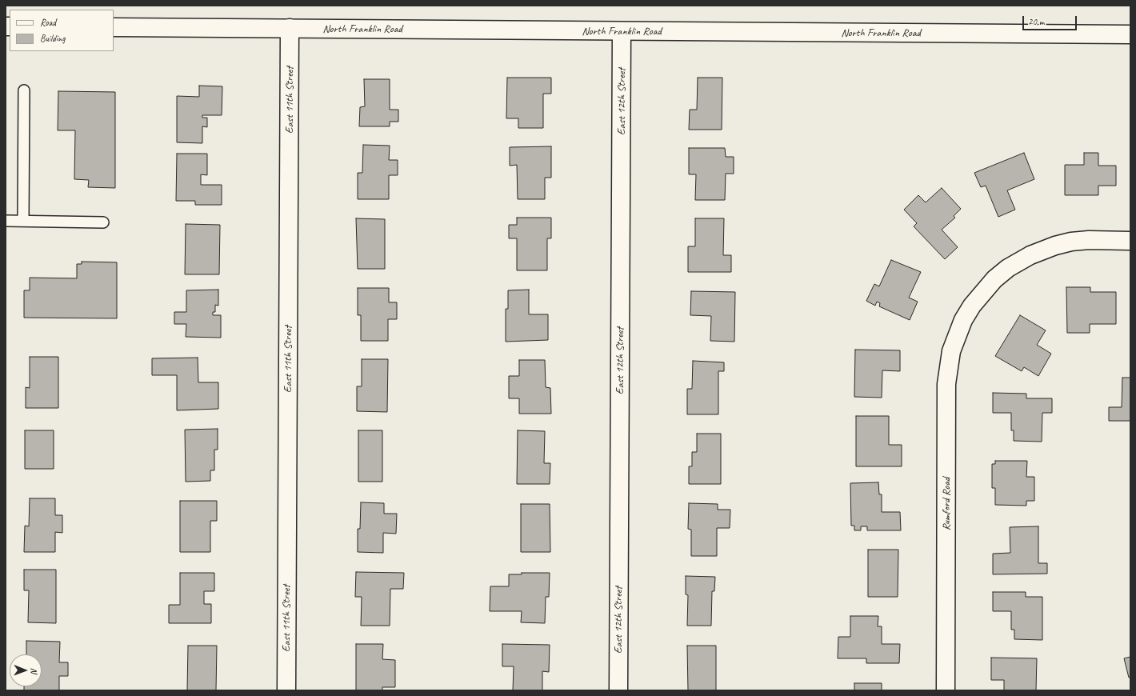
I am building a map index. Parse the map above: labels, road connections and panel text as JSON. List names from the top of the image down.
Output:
{
  "streets": {
    "street": [
      "North Franklin Road",
      "East 11th Street",
      "East 12th Street",
      "Rumford Road"
    ]
  },
  "crossings": [
    ["North Franklin Road", "East 11th Street"],
    ["North Franklin Road", "East 12th Street"]
  ],
  "legend": ["Road", "Building"],
  "scale_bar": "20 m",
  "north": "right"
}
